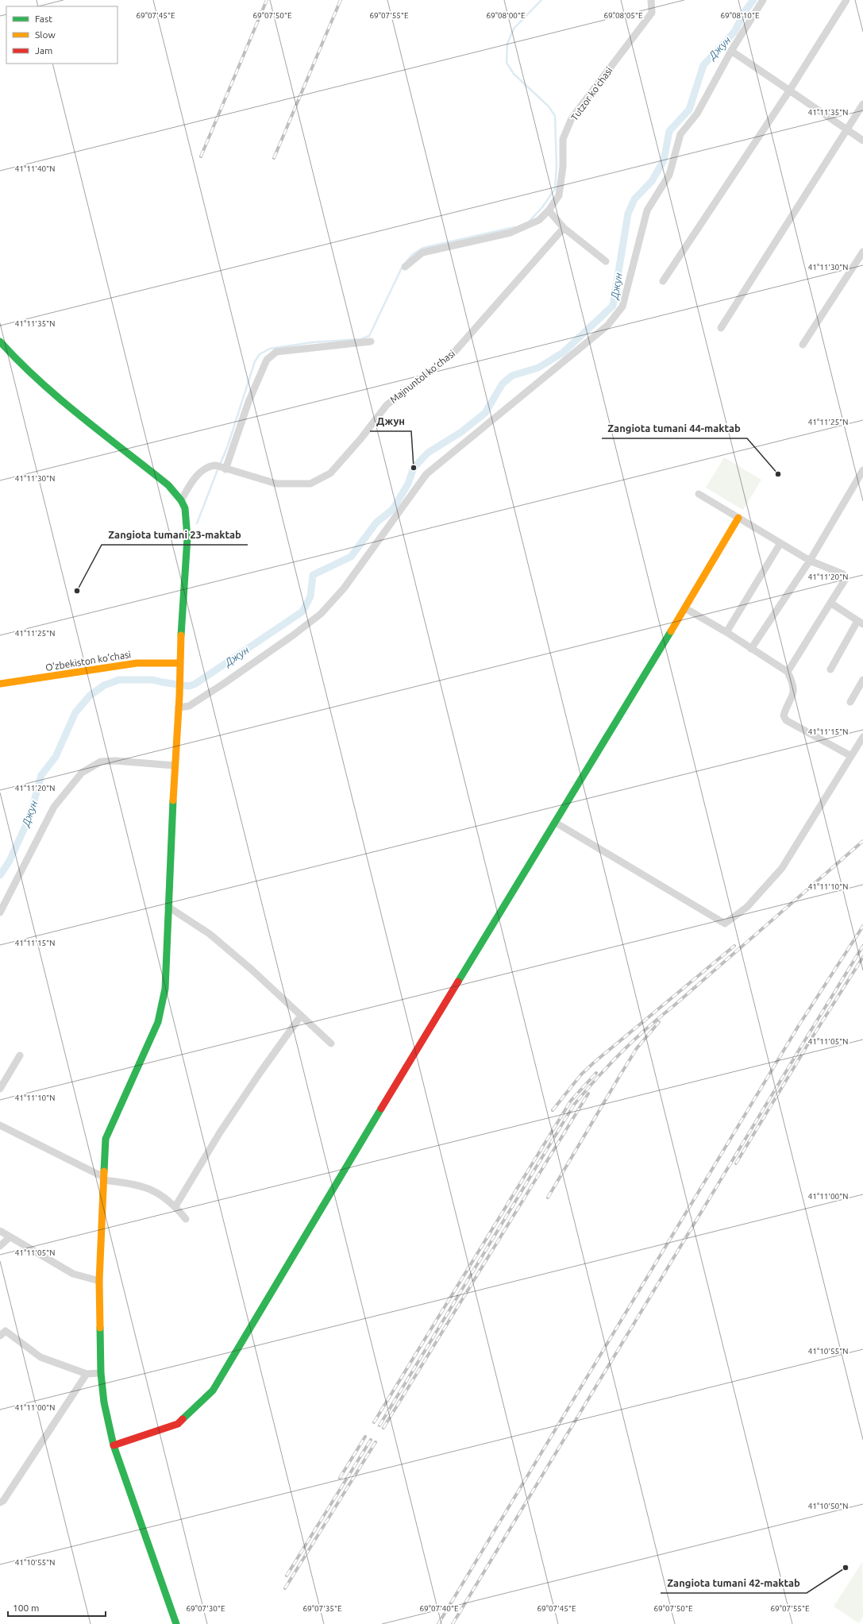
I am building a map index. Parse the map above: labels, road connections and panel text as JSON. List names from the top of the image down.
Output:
{
  "streets": {
    "main road": ["O'zbekiston ko'chasi"],
    "street": ["Tutzor ko‘chasi", "Majnuntol ko‘chasi"]
  },
  "water": ["Джун"],
  "places": [
    "Джун",
    "Zangiota tumani 44-maktab",
    "Zangiota tumani 23-maktab",
    "Zangiota tumani 42-maktab"
  ],
  "legend": ["Fast", "Slow", "Jam"],
  "scale_bar": "100 m",
  "coordinates": [
    "69°07'45\"E",
    "69°07'50\"E",
    "69°07'55\"E",
    "69°08'10\"E",
    "69°08'00\"E",
    "69°08'05\"E",
    "41°11'35\"N",
    "41°11'40\"N",
    "41°11'30\"N",
    "41°11'25\"N",
    "41°11'20\"N",
    "41°11'15\"N",
    "41°11'10\"N",
    "41°11'05\"N",
    "41°11'00\"N",
    "41°10'55\"N",
    "41°10'50\"N",
    "69°07'30\"E",
    "69°07'35\"E",
    "69°07'40\"E"
  ]
}
